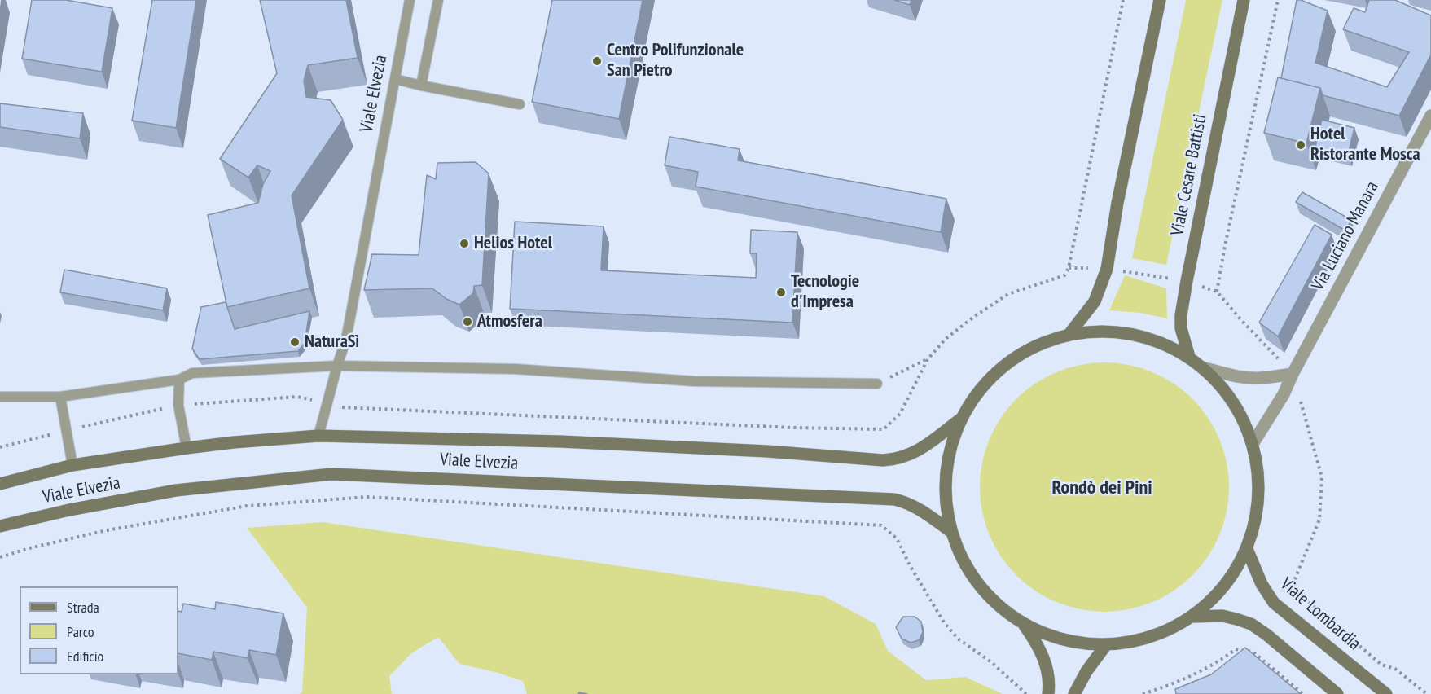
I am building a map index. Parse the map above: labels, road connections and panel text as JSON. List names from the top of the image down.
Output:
{
  "streets": {
    "main road": ["Viale Elvezia", "Viale Cesare Battisti", "Viale Lombardia"],
    "street": ["Via Luciano Manara"]
  },
  "districts": ["Rondò dei Pini"],
  "places": [
    "Centro Polifunzionale San Pietro",
    "Hotel Ristorante Mosca",
    "Helios Hotel",
    "Tecnologie d'Impresa",
    "Atmosfera",
    "NaturaSì"
  ],
  "legend": ["Strada", "Parco", "Edificio"]
}
